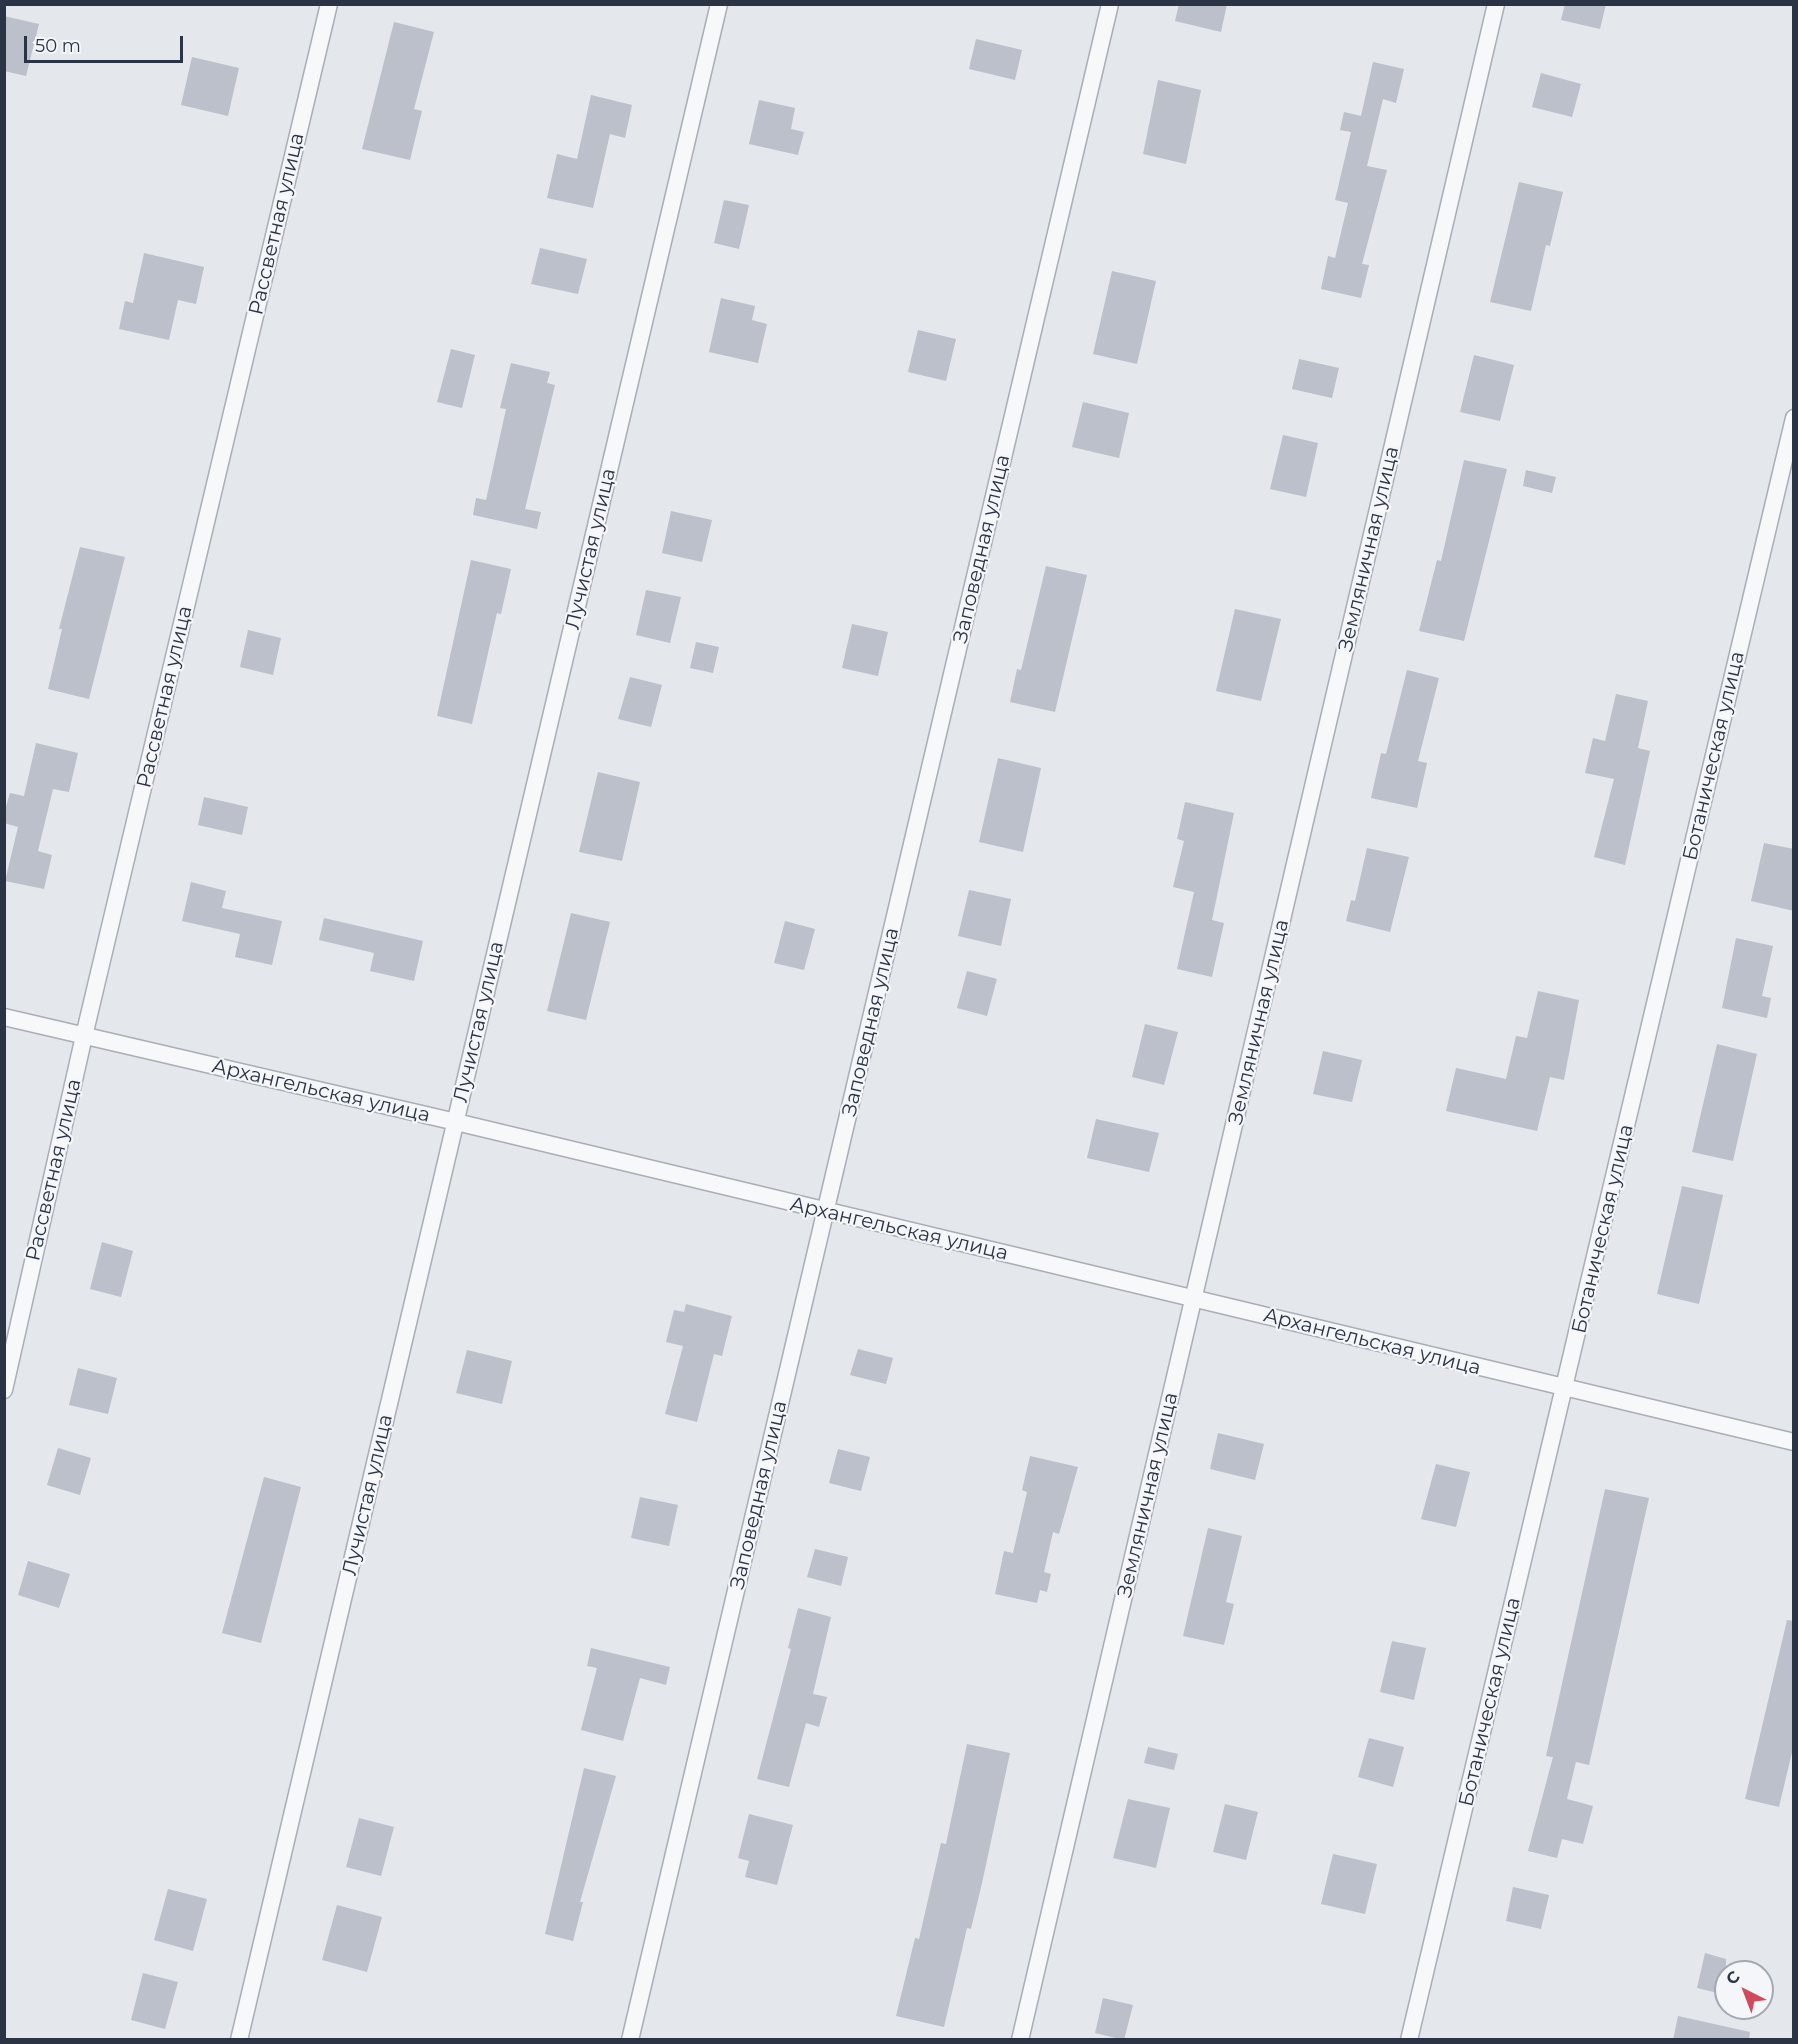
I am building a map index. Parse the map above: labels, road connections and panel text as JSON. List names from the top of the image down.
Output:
{
  "streets": {
    "street": [
      "Рассветная улица",
      "Лучистая улица",
      "Заповедная улица",
      "Земляничная улица",
      "Ботаническая улица",
      "Архангельская улица"
    ]
  },
  "crossings": [
    ["Рассветная улица", "Архангельская улица"],
    ["Лучистая улица", "Архангельская улица"],
    ["Заповедная улица", "Архангельская улица"],
    ["Земляничная улица", "Архангельская улица"],
    ["Ботаническая улица", "Архангельская улица"]
  ],
  "scale_bar": "50 m",
  "north": "top left"
}
